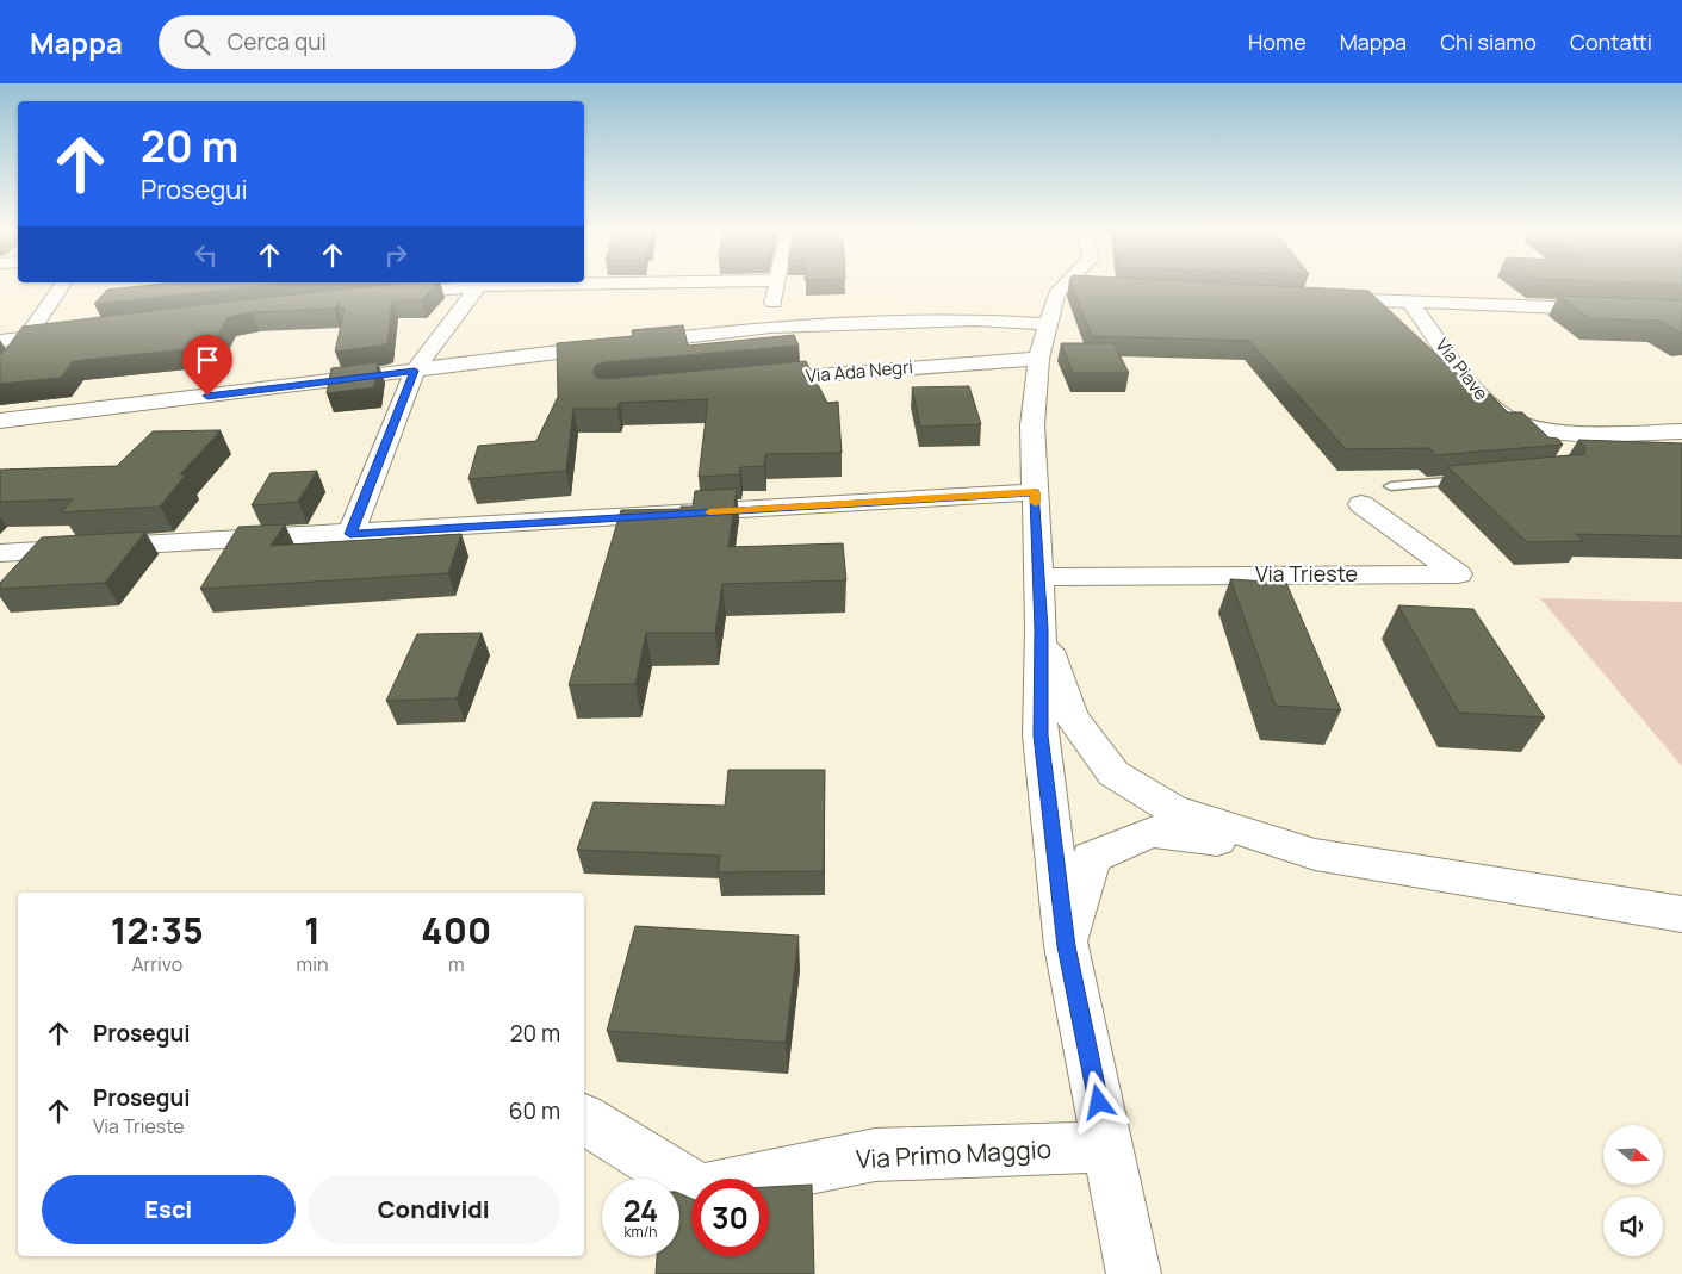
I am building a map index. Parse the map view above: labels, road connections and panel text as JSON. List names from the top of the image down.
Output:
{
  "streets": {
    "street": [
      "Via Piave",
      "Via Ada Negri",
      "Via Trieste",
      "Via Primo Maggio"
    ]
  },
  "north": "right",
  "page": {
    "header": "Mappa",
    "search": "Cerca qui",
    "nav": [
      "Home",
      "Mappa",
      "Chi siamo",
      "Contatti"
    ],
    "turn": ["20 m", "Prosegui"],
    "eta": [
      "12:35",
      "Arrivo",
      "1",
      "min",
      "400",
      "m"
    ],
    "list": [
      {
        "name": "Prosegui",
        "value": "20 m"
      },
      {
        "name": "Prosegui",
        "note": "Via Trieste",
        "value": "60 m"
      }
    ],
    "buttons": ["Esci", "Condividi"],
    "speed": "24 km/h",
    "limit": "30"
  }
}
